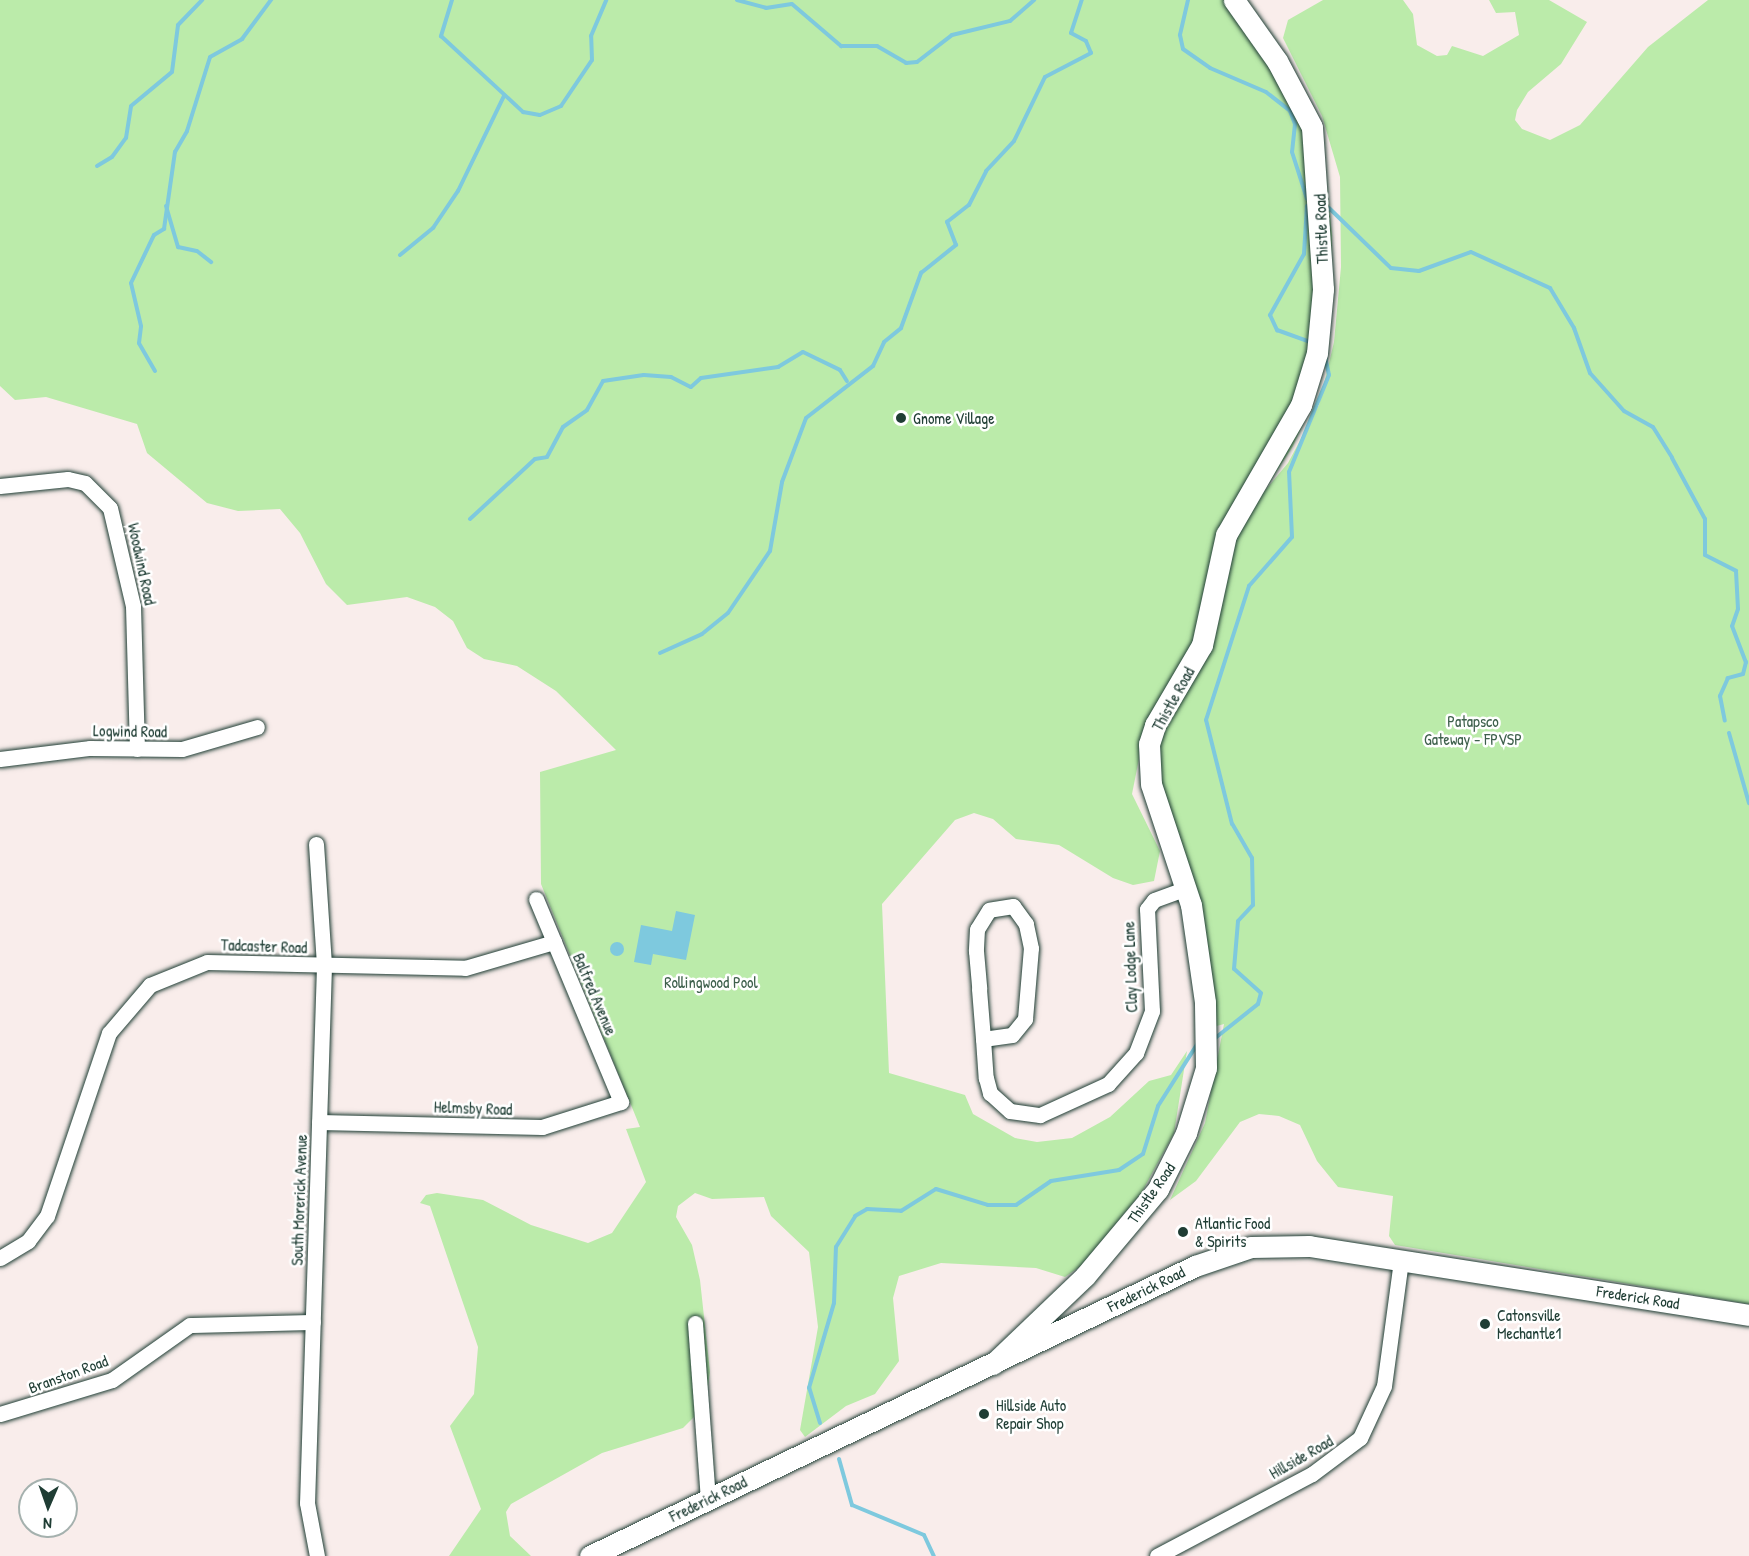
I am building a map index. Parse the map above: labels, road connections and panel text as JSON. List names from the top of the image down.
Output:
{
  "streets": {
    "street": [
      "Thistle Road",
      "Woodwind Road",
      "Logwind Road",
      "Tadcaster Road",
      "Clay Lodge Lane",
      "Balfred Avenue",
      "Helmsby Road",
      "South Morerick Avenue",
      "Frederick Road",
      "Branston Road",
      "Hillside Road"
    ]
  },
  "crossings": [
    ["Thistle Road", "Clay Lodge Lane"],
    ["Thistle Road", "Frederick Road"],
    ["Woodwind Road", "Logwind Road"],
    ["Tadcaster Road", "Balfred Avenue"],
    ["Tadcaster Road", "South Morerick Avenue"],
    ["Balfred Avenue", "Helmsby Road"],
    ["Helmsby Road", "South Morerick Avenue"],
    ["South Morerick Avenue", "Branston Road"],
    ["Frederick Road", "Hillside Road"]
  ],
  "parks": ["Patapsco Gateway - FPVSP", "Rollingwood Pool"],
  "places": [
    "Gnome Village",
    "Atlantic Food & Spirits",
    "Catonsville Mechantle1",
    "Hillside Auto Repair Shop"
  ],
  "north": "bottom"
}
